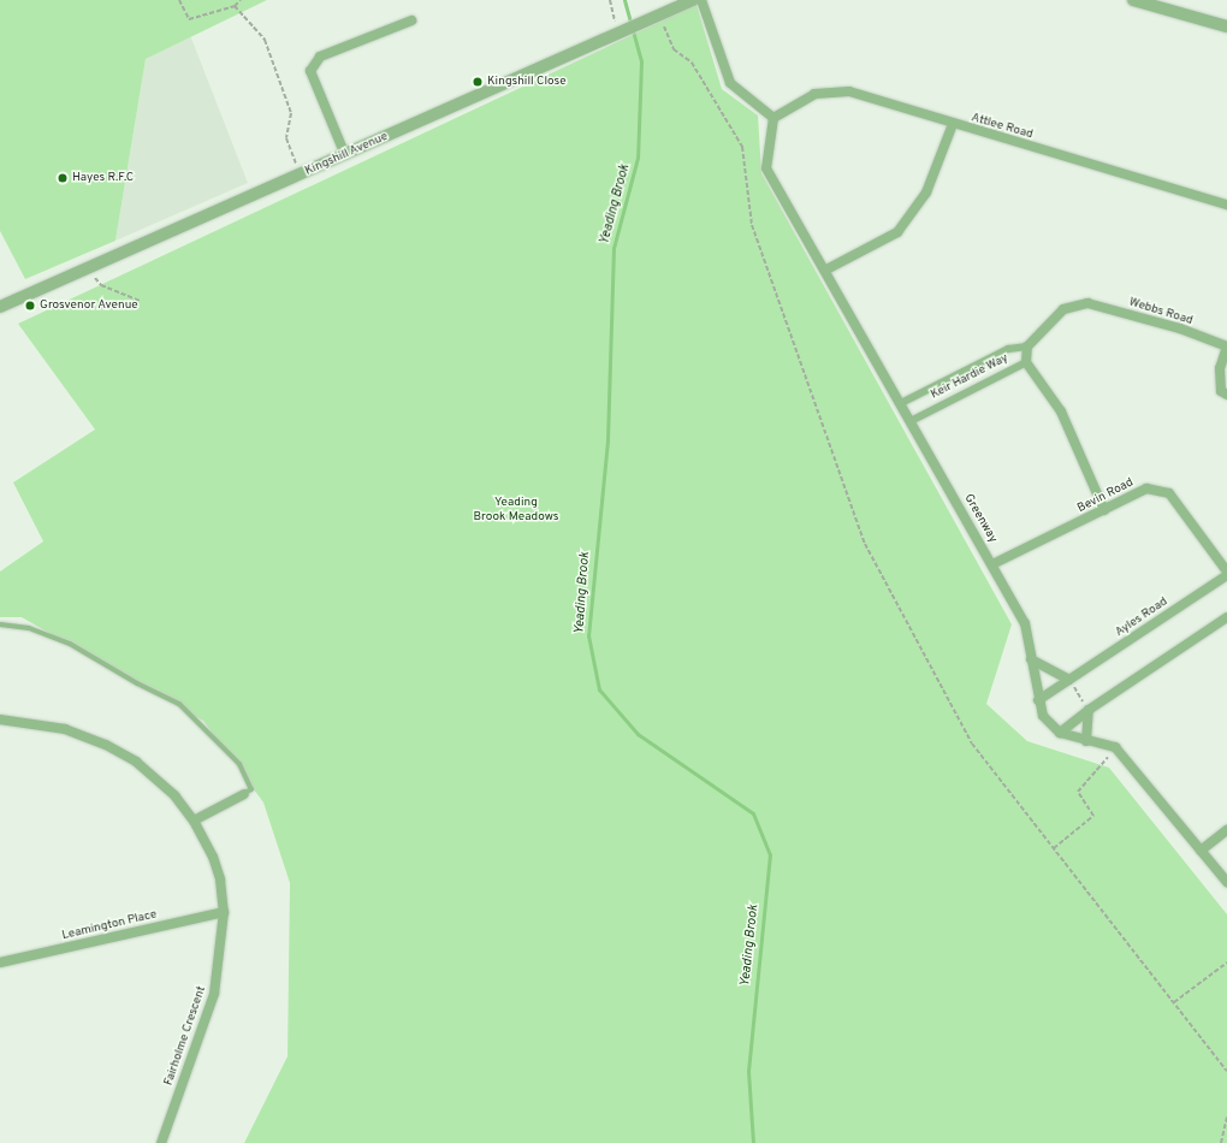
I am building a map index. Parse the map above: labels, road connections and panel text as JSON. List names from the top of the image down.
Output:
{
  "streets": {
    "street": [
      "Attlee Road",
      "Kingshill Avenue",
      "Webbs Road",
      "Keir Hardie Way",
      "Bevin Road",
      "Greenway",
      "Ayles Road",
      "Leamington Place",
      "Fairholme Crescent"
    ]
  },
  "crossings": [
    ["Attlee Road", "Greenway"],
    ["Webbs Road", "Keir Hardie Way"],
    ["Keir Hardie Way", "Greenway"],
    ["Bevin Road", "Greenway"],
    ["Greenway", "Ayles Road"],
    ["Leamington Place", "Fairholme Crescent"]
  ],
  "water": ["Yeading Brook"],
  "parks": ["Yeading Brook Meadows"],
  "places": ["Kingshill Close", "Hayes R.F.C", "Grosvenor Avenue"]
}
